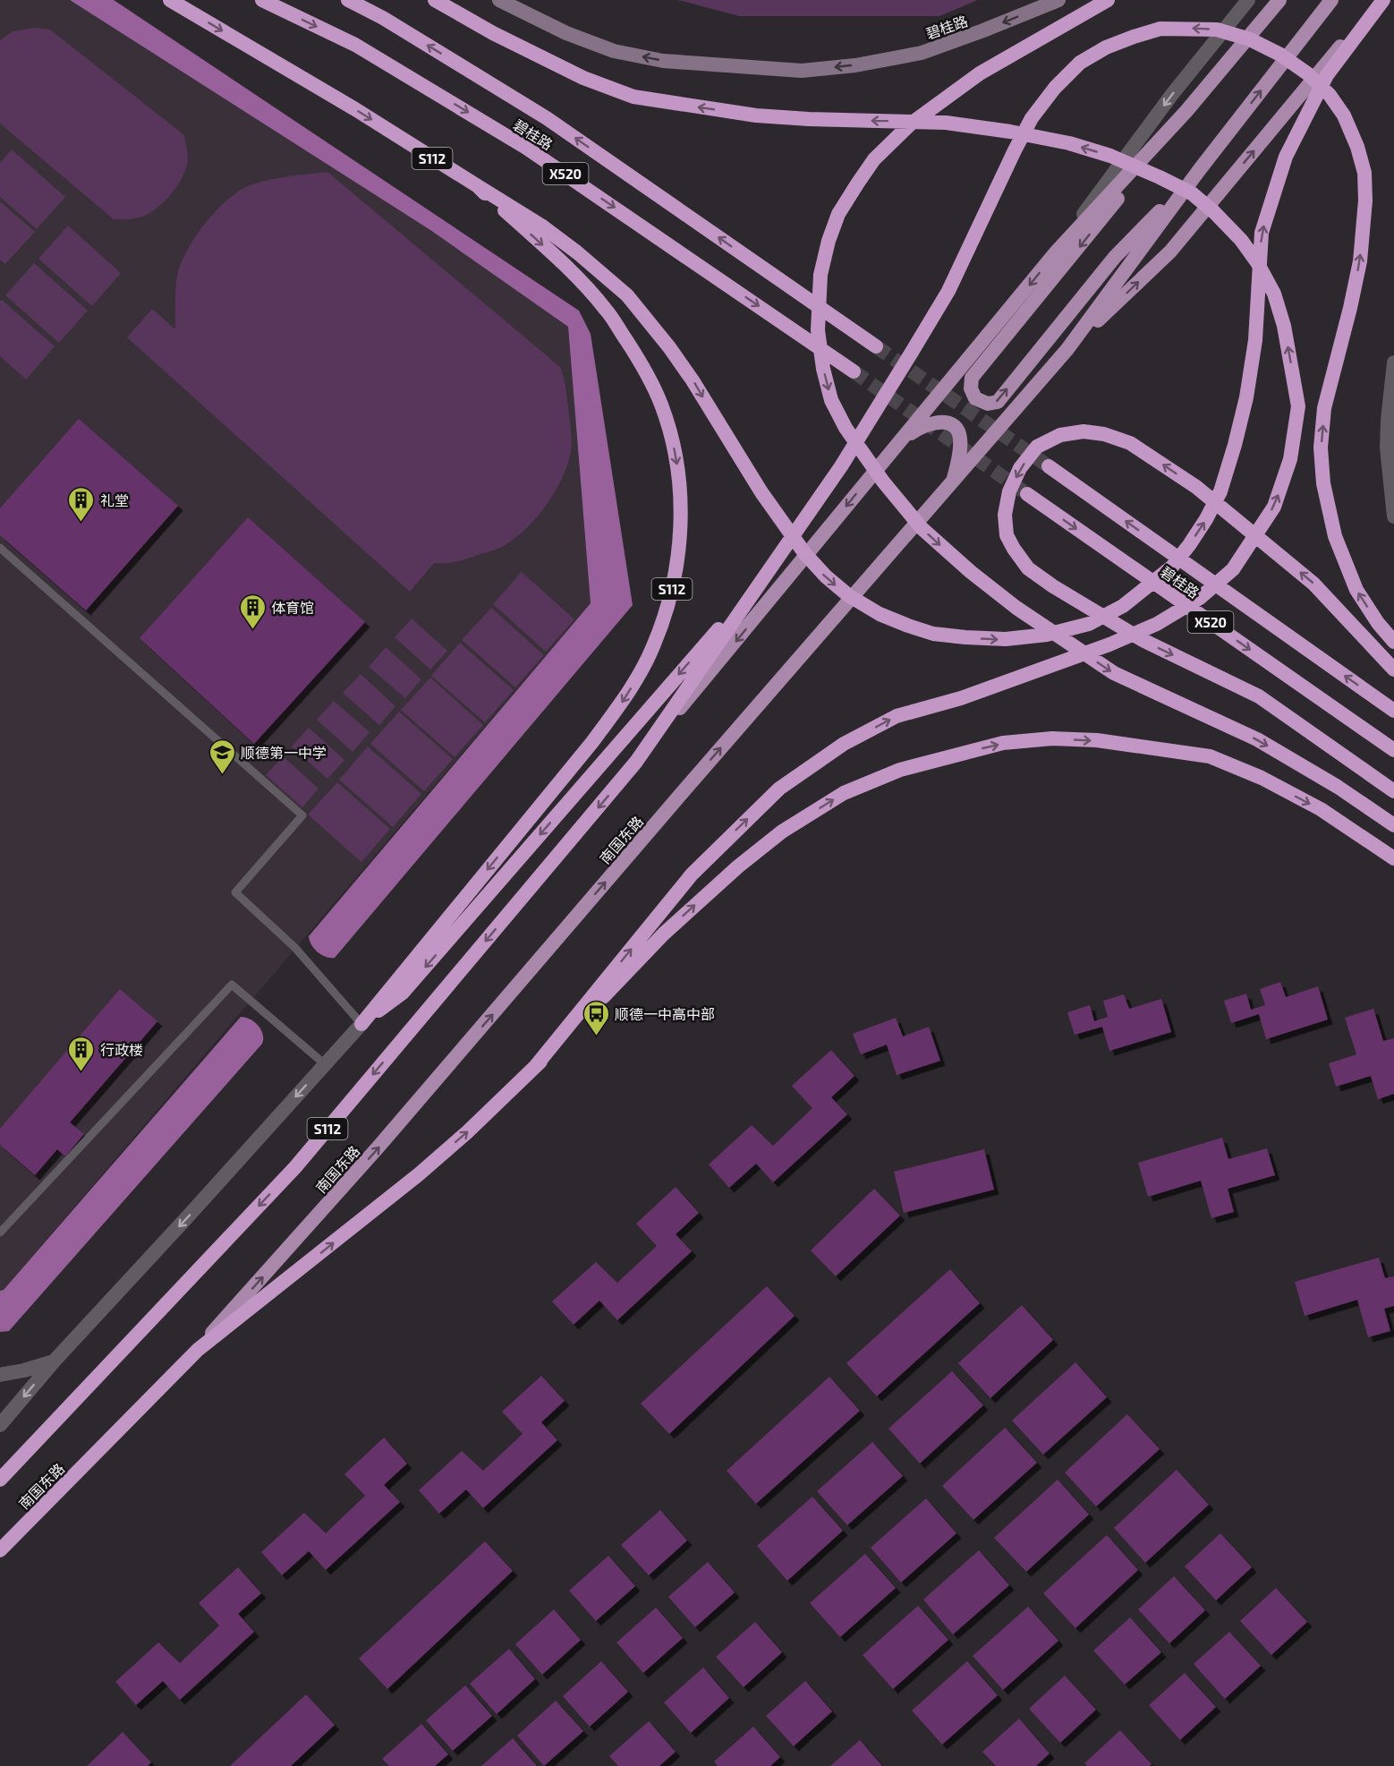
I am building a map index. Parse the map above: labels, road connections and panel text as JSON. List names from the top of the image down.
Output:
{
  "streets": {
    "highway": [
      "碧桂路",
      "S112",
      "X520",
      "南国东路"
    ]
  },
  "places": {
    "building": ["礼堂", "体育馆", "行政楼"],
    "school or university": ["顺德第一中学"],
    "bus stop": ["顺德一中高中部"]
  }
}
